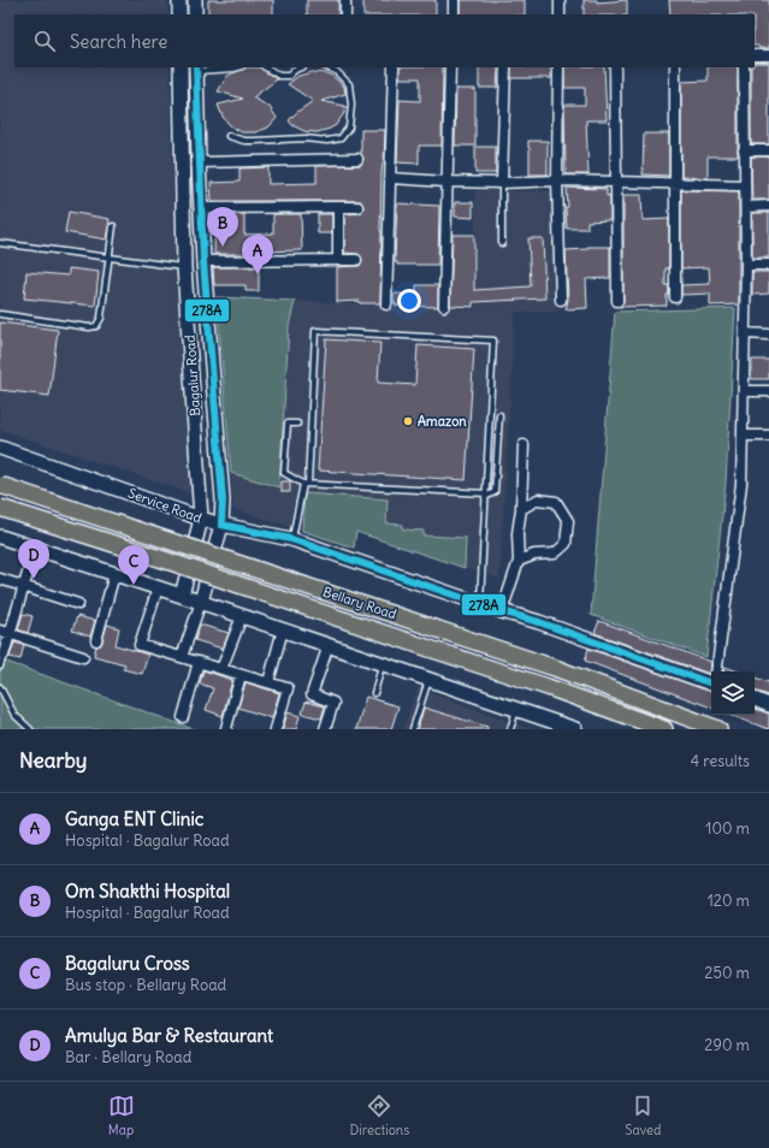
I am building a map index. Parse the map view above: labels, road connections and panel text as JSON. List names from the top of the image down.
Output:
{
  "streets": {
    "highway": ["Bellary Road"],
    "main road": ["Bagalur Road", "Service Road"]
  },
  "crossings": [
    ["Bagalur Road", "Service Road"]
  ],
  "places": ["Amazon"],
  "lines": ["transit line 278A"],
  "page": {
    "search": "Search here",
    "pins": [
      "B",
      "A",
      "D",
      "C"
    ],
    "heading": ["Nearby", "4 results"],
    "list": [
      {
        "mark": "A",
        "name": "Ganga ENT Clinic",
        "note": "Hospital · Bagalur Road",
        "value": "100 m"
      },
      {
        "mark": "B",
        "name": "Om Shakthi Hospital",
        "note": "Hospital · Bagalur Road",
        "value": "120 m"
      },
      {
        "mark": "C",
        "name": "Bagaluru Cross",
        "note": "Bus stop · Bellary Road",
        "value": "250 m"
      },
      {
        "mark": "D",
        "name": "Amulya Bar & Restaurant",
        "note": "Bar · Bellary Road",
        "value": "290 m"
      }
    ],
    "nav": ["Map", "Directions", "Saved"]
  }
}
